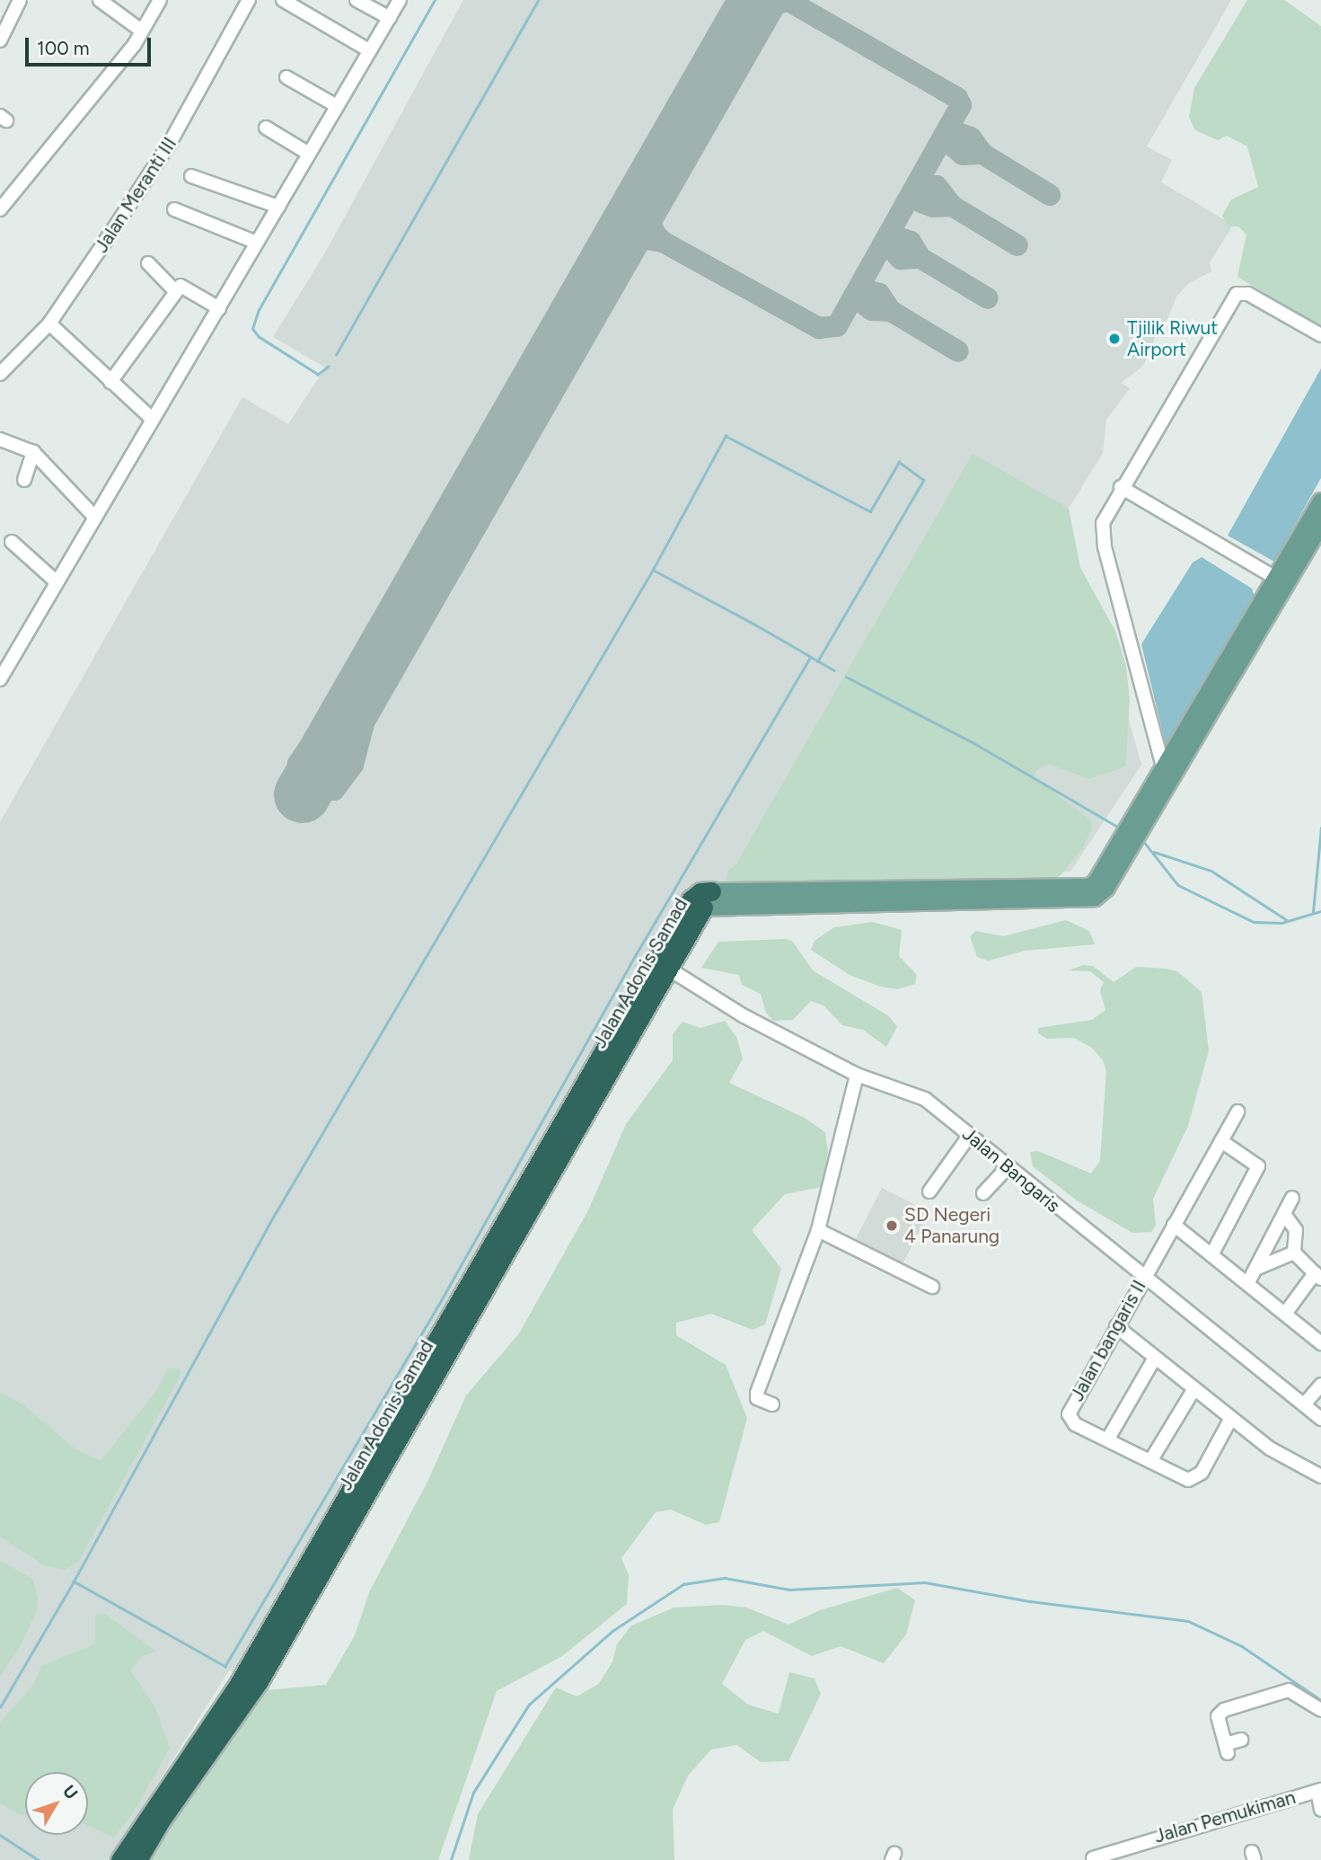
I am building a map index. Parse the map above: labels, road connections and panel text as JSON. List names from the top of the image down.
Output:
{
  "streets": {
    "highway": ["Jalan Adonis Samad"],
    "street": [
      "Jalan Meranti III",
      "Jalan Bangaris",
      "Jalan bangaris II",
      "Jalan Pemukiman"
    ]
  },
  "crossings": [
    ["Jalan Adonis Samad", "Jalan Bangaris"],
    ["Jalan Bangaris", "Jalan bangaris II"]
  ],
  "places": ["Tjilik Riwut Airport", "SD Negeri 4 Panarung"],
  "scale_bar": "100 m",
  "north": "top right"
}
